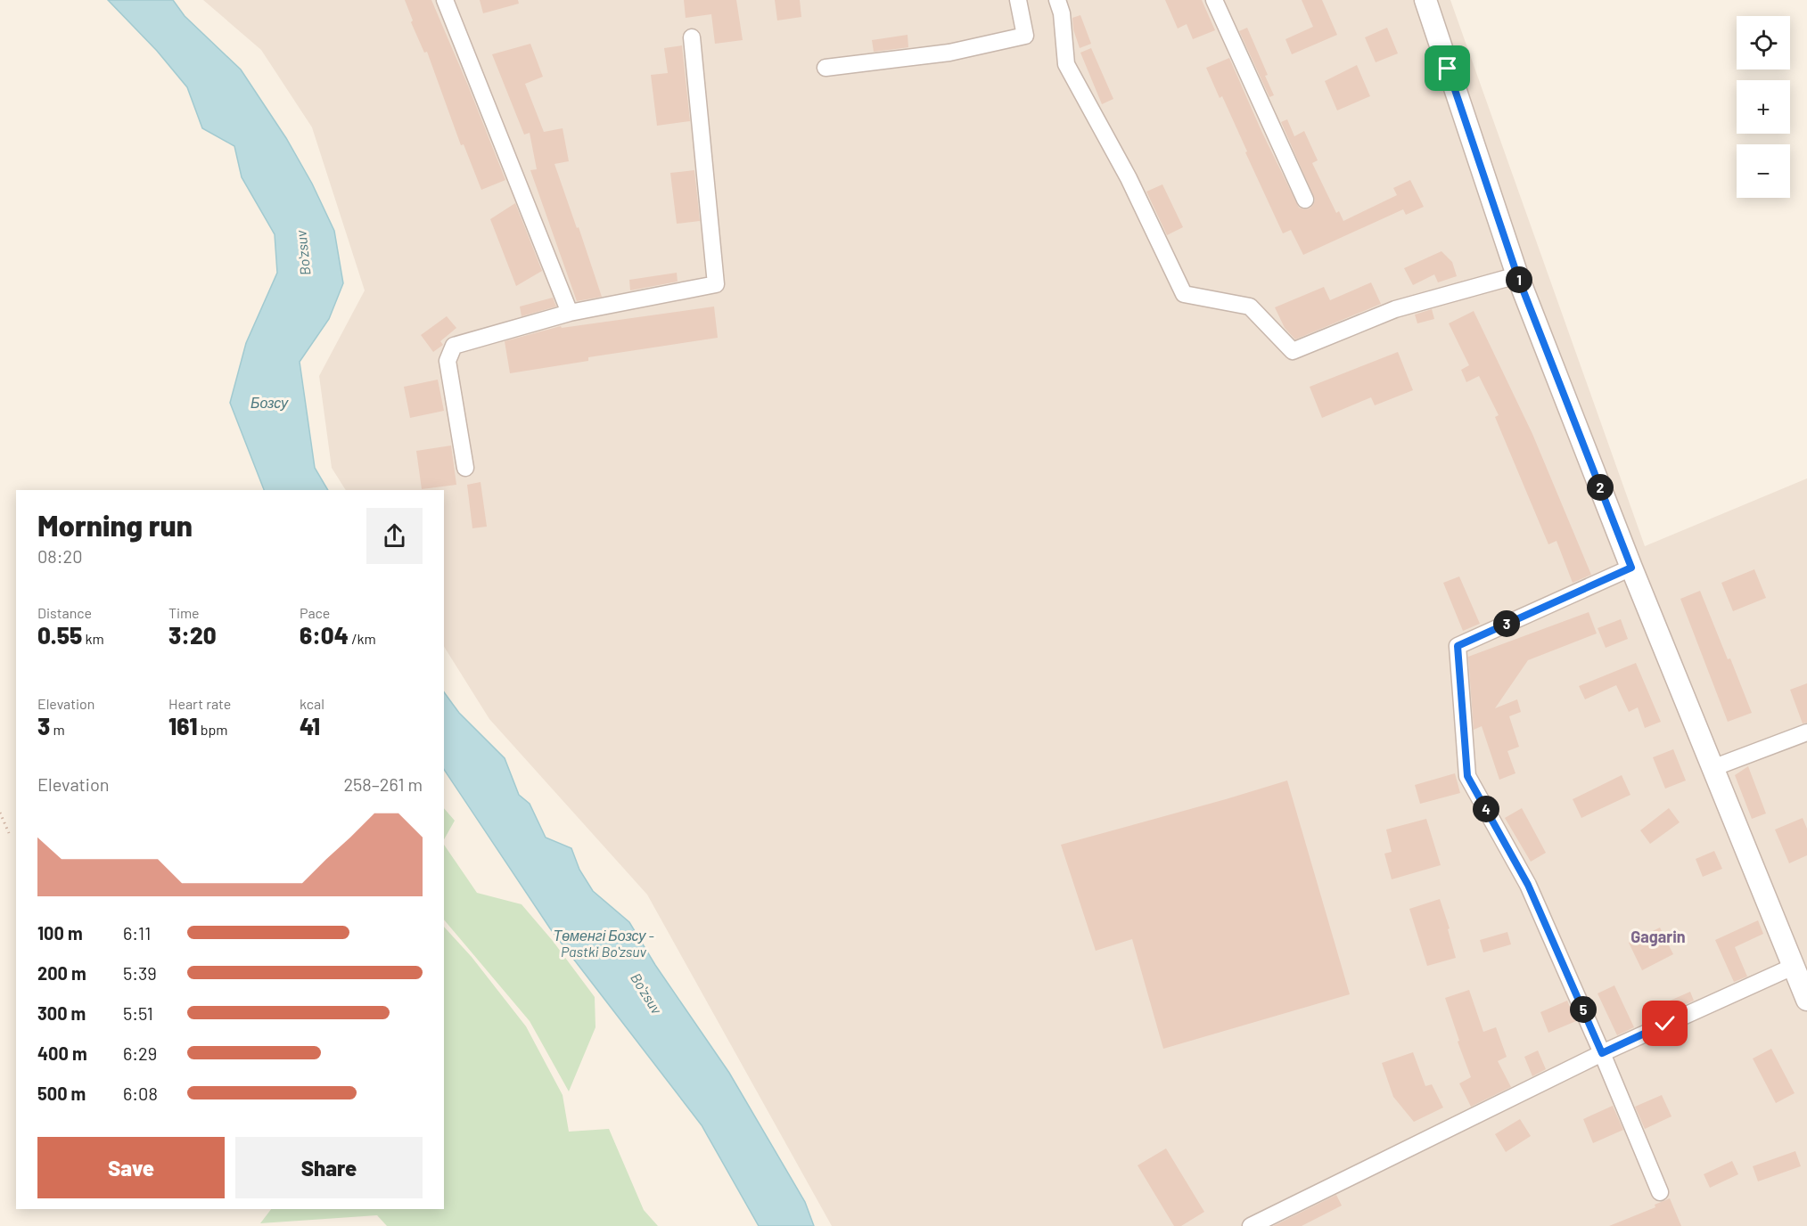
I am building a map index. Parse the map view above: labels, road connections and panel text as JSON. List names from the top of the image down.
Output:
{
  "districts": ["Gagarin"],
  "water": ["Boʻzsuv", "Бозсу", "Төменгі Бозсу - Pastki Boʻzsuv"],
  "page": {
    "map_buttons": ["+", "−"],
    "pins": [
      "1",
      "2",
      "3",
      "4",
      "5"
    ],
    "heading": ["Morning run", "08:20"],
    "stats": [
      ["Distance", "0.55 km"],
      ["Time", "3:20"],
      ["Pace", "6:04 /km"],
      ["Elevation", "3 m"],
      ["Heart rate", "161 bpm"],
      ["kcal", "41"]
    ],
    "chart": ["Elevation", "258–261 m"],
    "list": [
      {
        "name": "100 m",
        "note": "6:11"
      },
      {
        "name": "200 m",
        "note": "5:39"
      },
      {
        "name": "300 m",
        "note": "5:51"
      },
      {
        "name": "400 m",
        "note": "6:29"
      },
      {
        "name": "500 m",
        "note": "6:08"
      }
    ],
    "buttons": ["Save", "Share"]
  }
}
